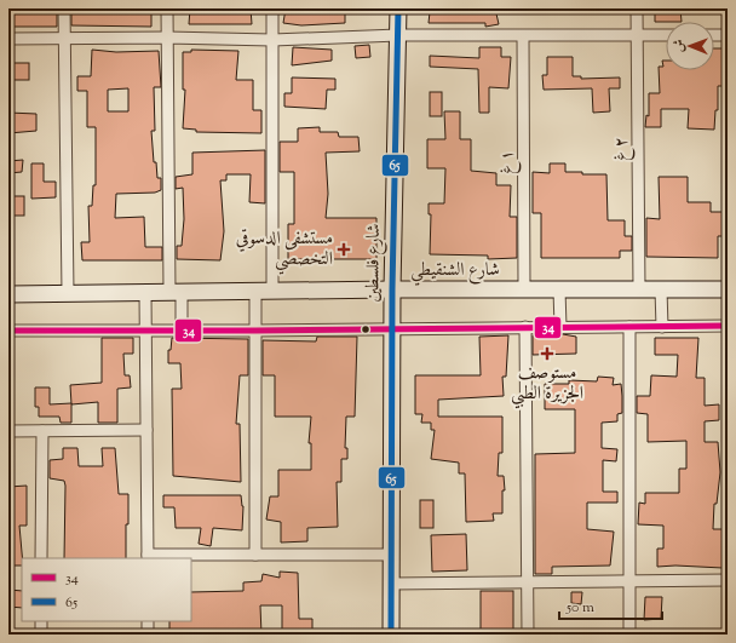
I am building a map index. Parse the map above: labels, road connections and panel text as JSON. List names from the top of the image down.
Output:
{
  "streets": {
    "street": [
      "٢ غ",
      "١ غ",
      "شارع فلسطين",
      "شارع الشنقيطي"
    ]
  },
  "crossings": [
    ["٢ غ", "شارع الشنقيطي"],
    ["١ غ", "شارع الشنقيطي"],
    ["شارع فلسطين", "شارع الشنقيطي"]
  ],
  "places": {
    "health": ["مستشفى الدسوقي التخصصي", "مستوصف الجزيرة الطبي"]
  },
  "lines": ["transit line 65", "transit line 34"],
  "legend": ["34", "65"],
  "scale_bar": "50 m",
  "north": "left"
}
